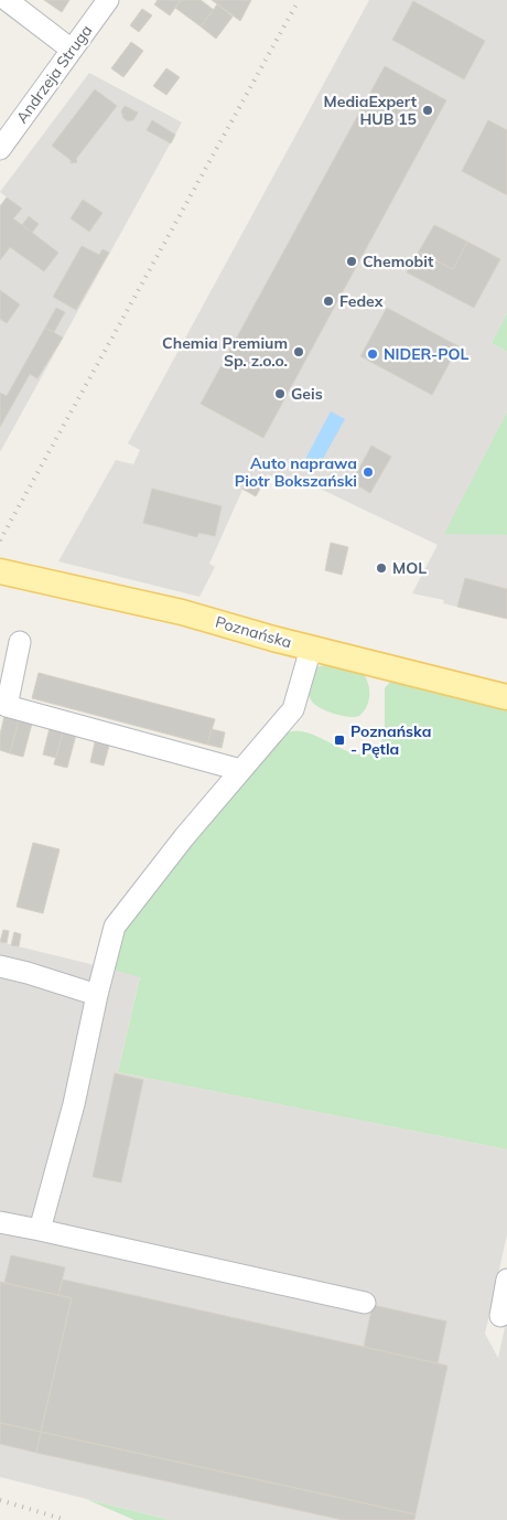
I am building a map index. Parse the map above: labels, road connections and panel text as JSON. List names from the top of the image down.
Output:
{
  "streets": {
    "main road": ["Poznańska"],
    "street": ["Andrzeja Struga"]
  },
  "places": {
    "other": [
      "MediaExpert HUB 15",
      "Chemobit",
      "Fedex",
      "Chemia Premium Sp. z.o.o.",
      "NIDER-POL",
      "Geis",
      "Auto naprawa Piotr Bokszański",
      "MOL"
    ],
    "transit": ["Poznańska - Pętla"]
  }
}
